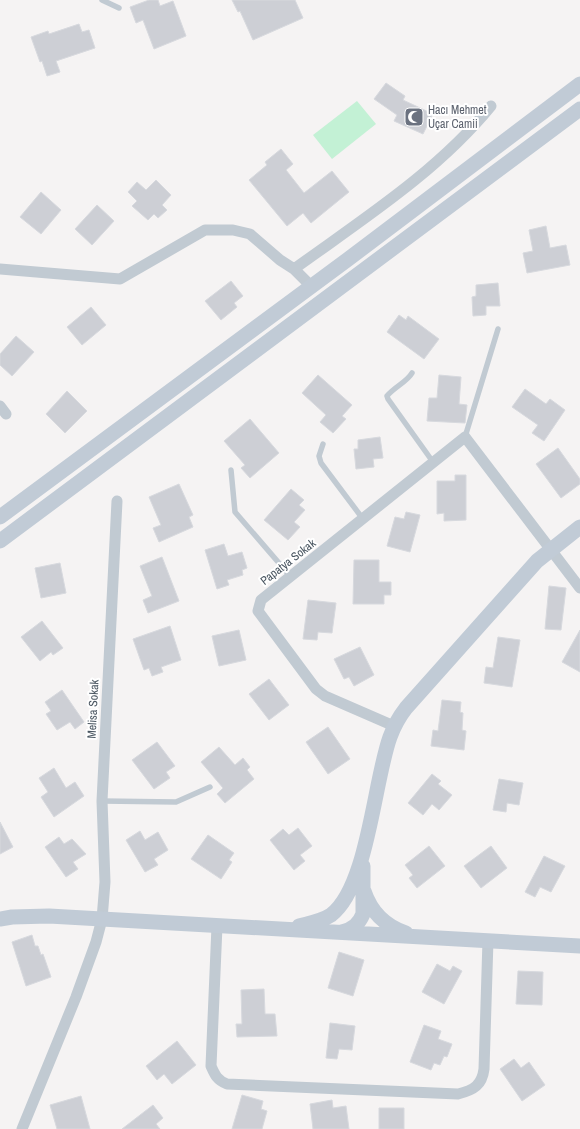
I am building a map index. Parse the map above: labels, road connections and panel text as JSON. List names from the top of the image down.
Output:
{
  "streets": {
    "street": ["Papatya Sokak", "Melisa Sokak"]
  },
  "places": {
    "mosque": ["Hacı Mehmet Uçar Camii"]
  }
}
